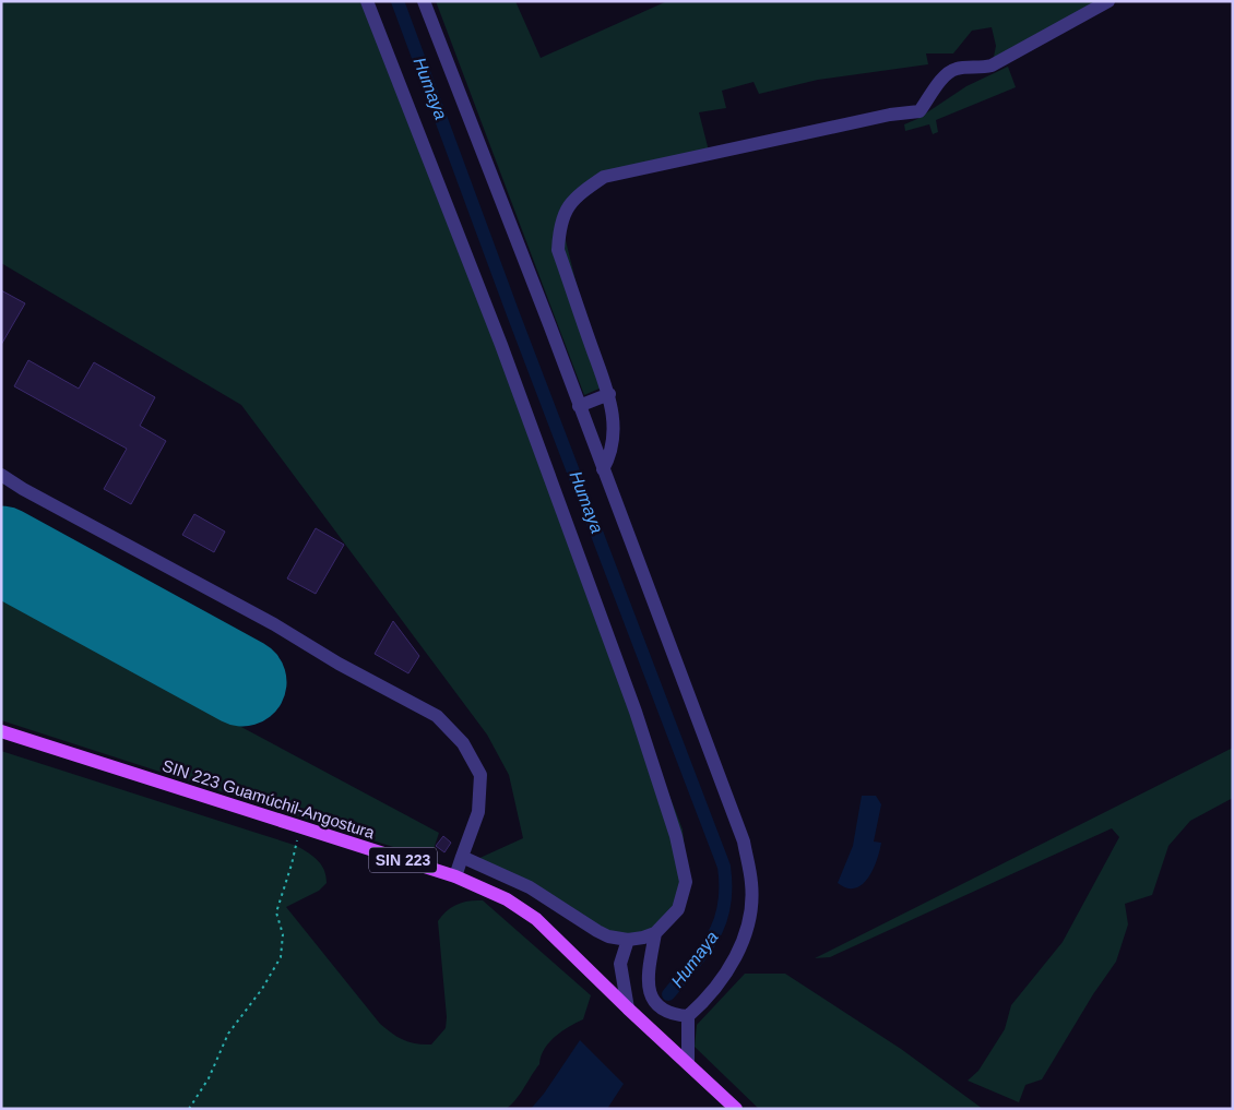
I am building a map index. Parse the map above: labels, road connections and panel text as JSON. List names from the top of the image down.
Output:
{
  "streets": {
    "main road": ["SIN 223 Guamúchil-Angostura", "SIN 223"]
  },
  "water": ["Humaya"]
}
